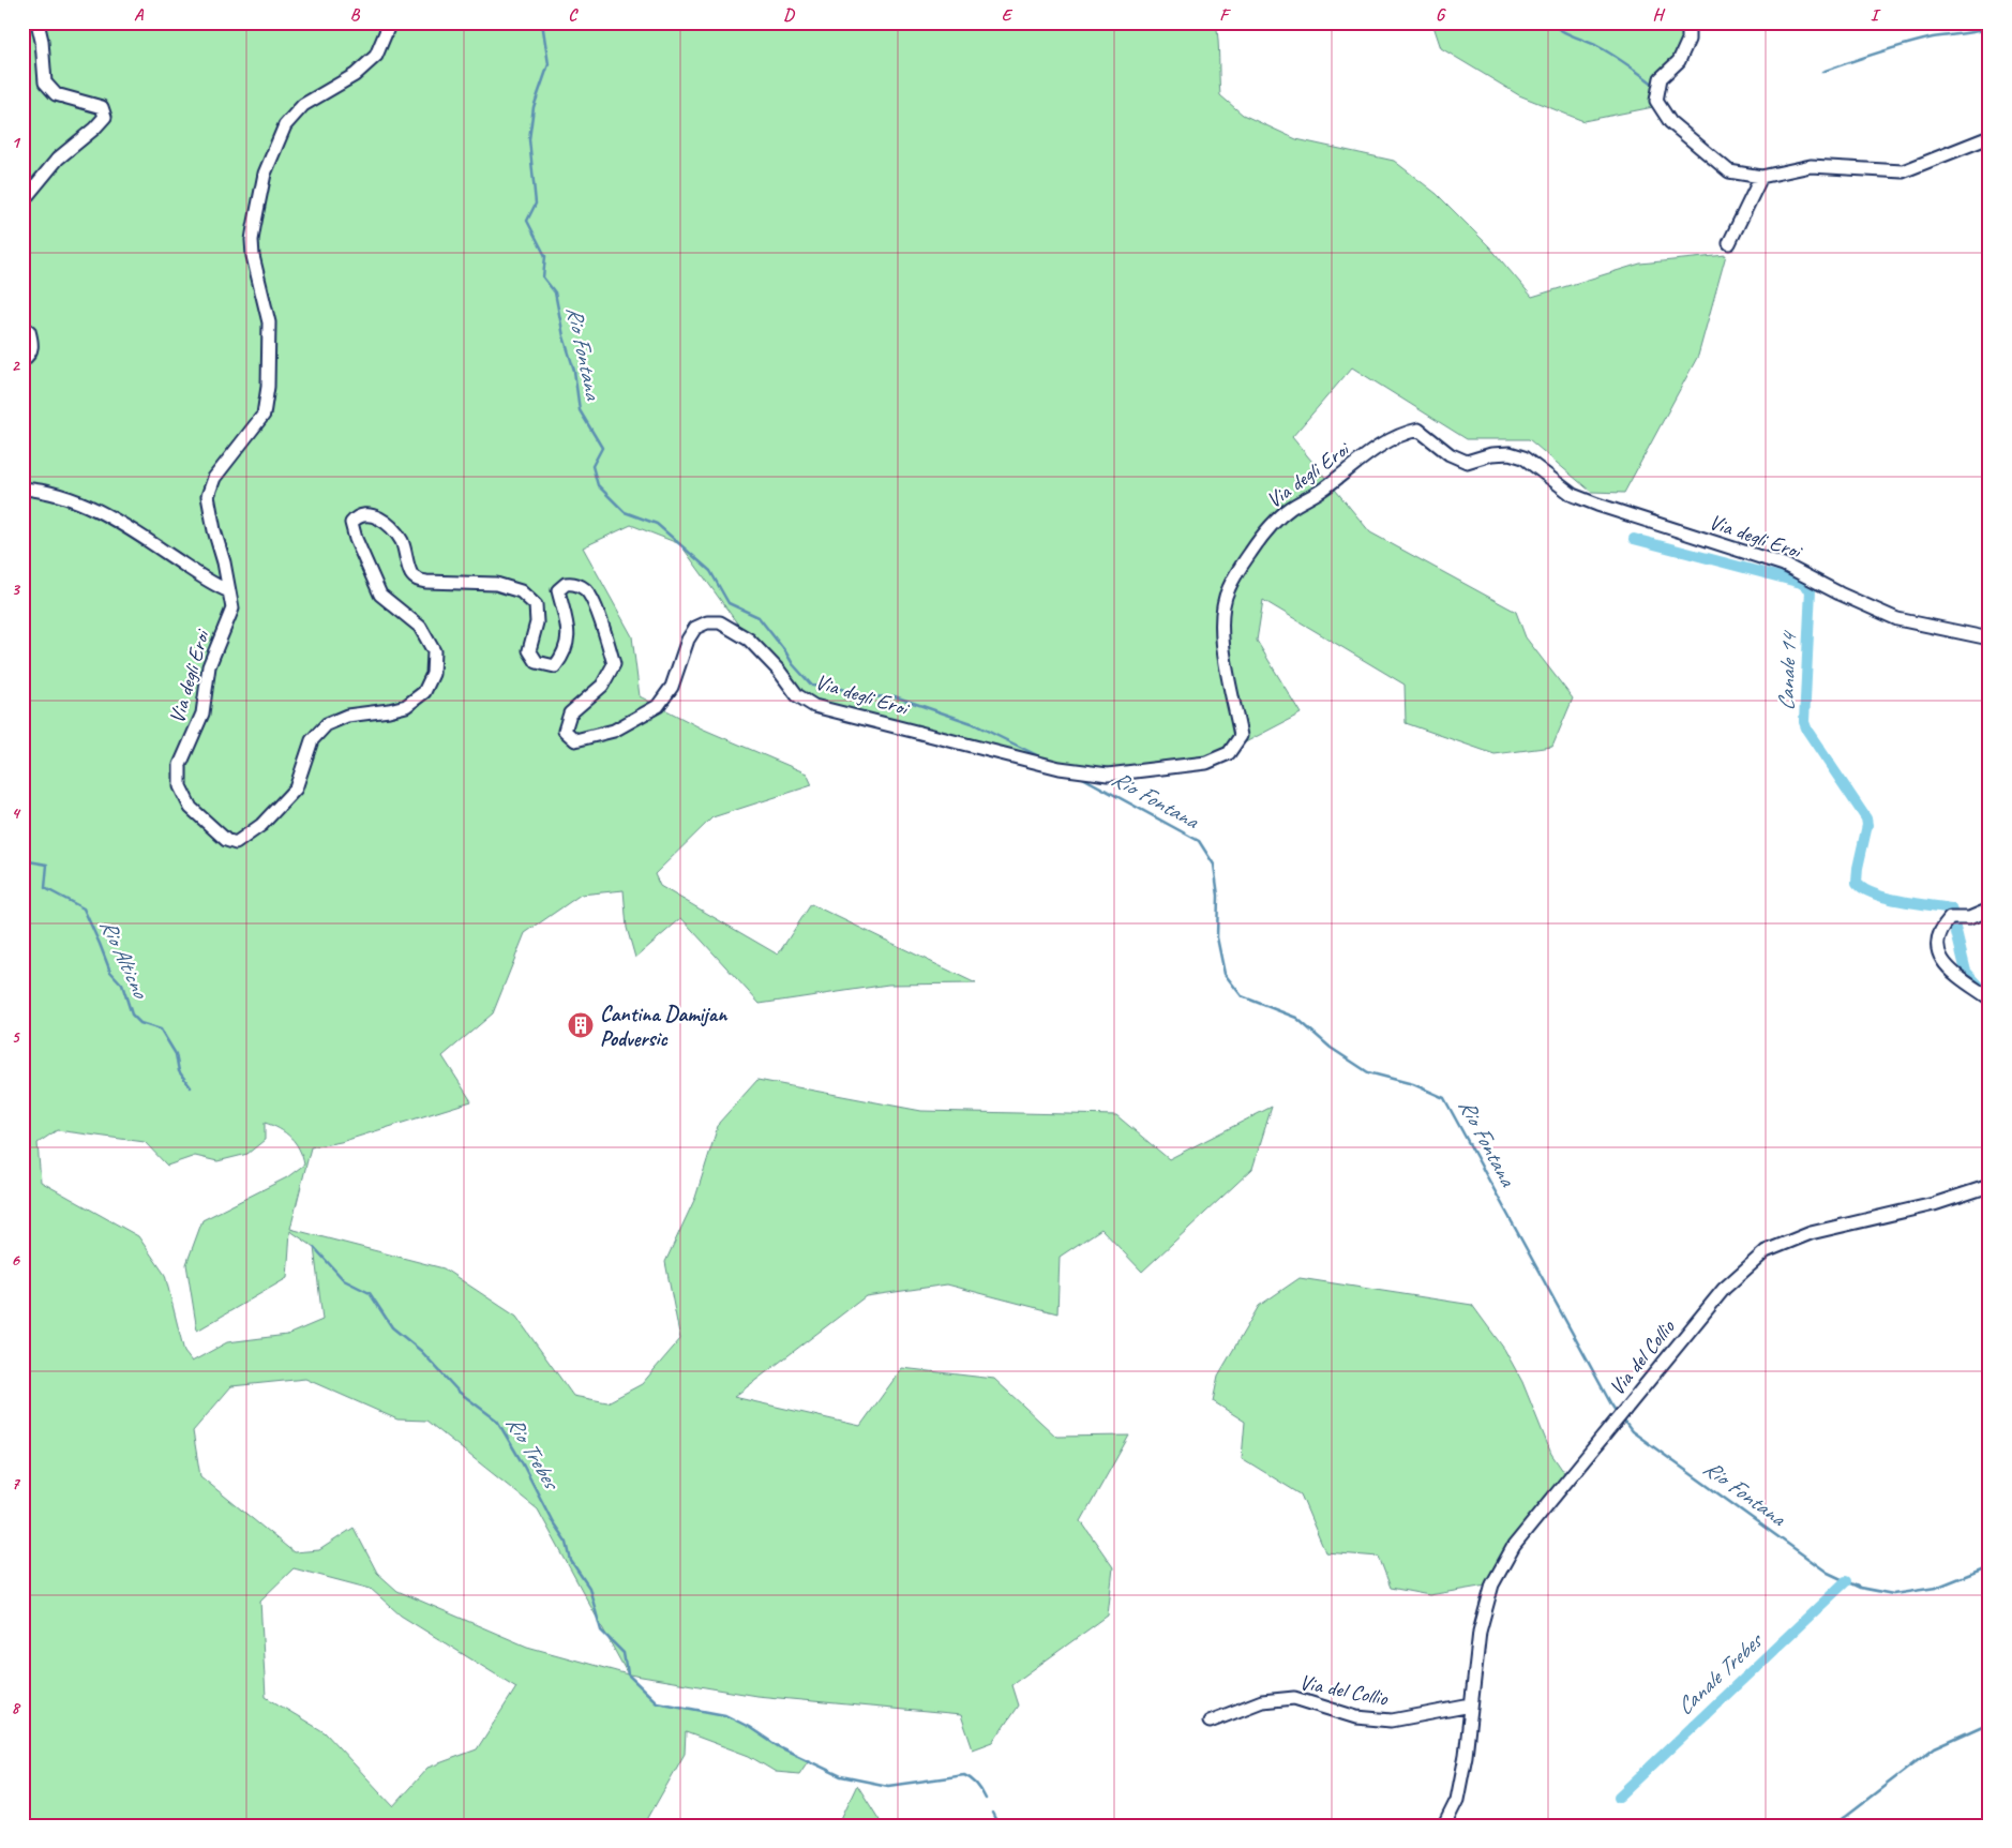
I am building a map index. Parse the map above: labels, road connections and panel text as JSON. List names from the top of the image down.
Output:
{
  "streets": {
    "street": ["Via degli Eroi", "Via del Collio"]
  },
  "water": [
    "Rio Fontana",
    "Canale 14",
    "Rio Alticno",
    "Rio Trebes",
    "Canale Trebes"
  ],
  "places": {
    "building": ["Cantina Damijan Podversic"]
  },
  "grid": {
    "columns": [
      "A",
      "B",
      "C",
      "D",
      "E",
      "F",
      "G",
      "H",
      "I"
    ],
    "rows": [
      "1",
      "2",
      "3",
      "4",
      "5",
      "6",
      "7",
      "8"
    ]
  }
}
